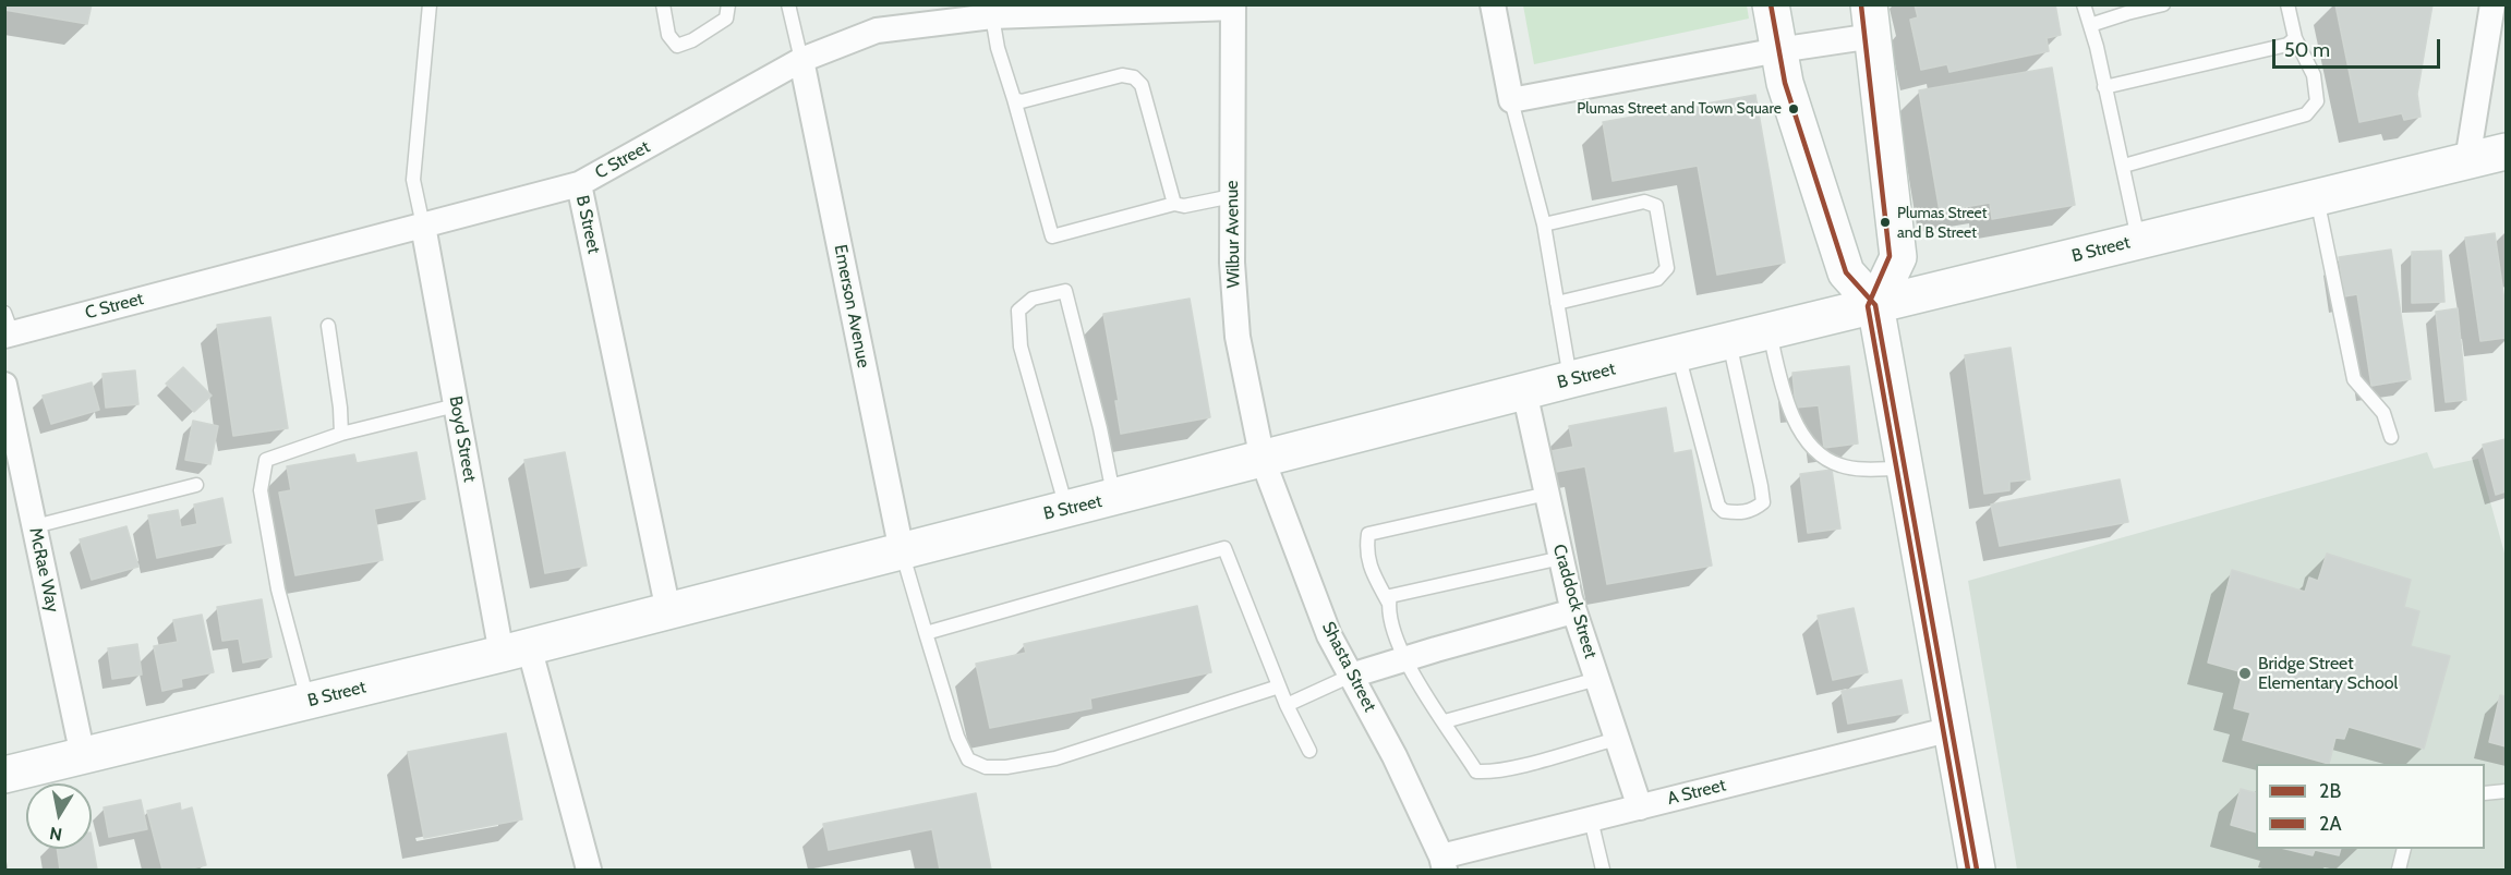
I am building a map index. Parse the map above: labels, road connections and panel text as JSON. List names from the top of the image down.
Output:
{
  "streets": {
    "street": [
      "C Street",
      "B Street",
      "Wilbur Avenue",
      "Emerson Avenue",
      "Boyd Street",
      "McRae Way",
      "Craddock Street",
      "Shasta Street",
      "A Street"
    ]
  },
  "crossings": [
    ["C Street", "B Street"],
    ["C Street", "Wilbur Avenue"],
    ["C Street", "Emerson Avenue"],
    ["C Street", "Boyd Street"],
    ["B Street", "Wilbur Avenue"],
    ["B Street", "Emerson Avenue"],
    ["B Street", "Boyd Street"],
    ["B Street", "McRae Way"],
    ["B Street", "Craddock Street"],
    ["B Street", "Shasta Street"],
    ["Wilbur Avenue", "Shasta Street"],
    ["Craddock Street", "A Street"],
    ["Shasta Street", "A Street"]
  ],
  "places": ["Plumas Street and Town Square", "Plumas Street and B Street", "Bridge Street Elementary School"],
  "lines": ["transit line 2B", "transit line 2A"],
  "legend": ["2B", "2A"],
  "scale_bar": "50 m",
  "north": "bottom"
}
